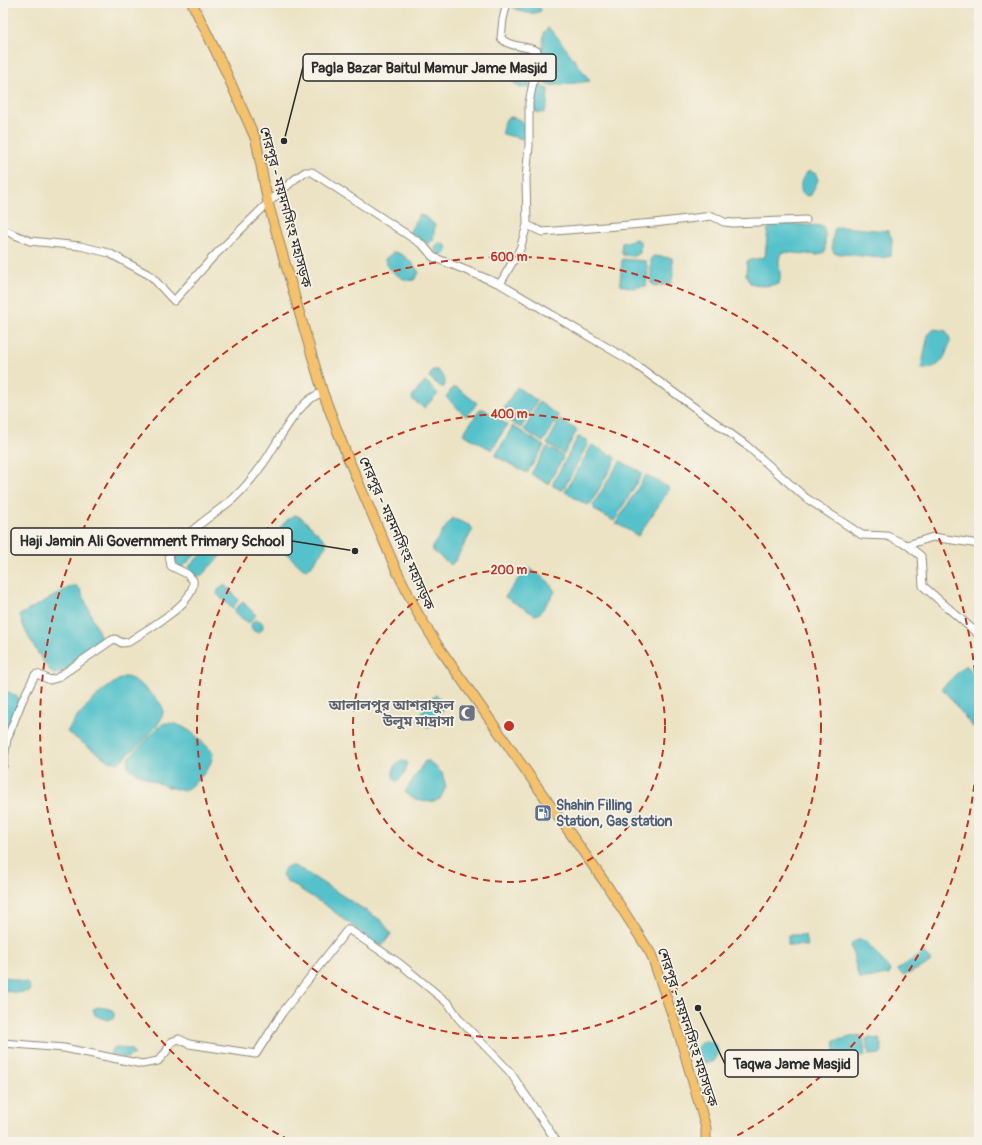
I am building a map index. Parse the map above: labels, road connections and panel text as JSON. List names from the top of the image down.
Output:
{
  "streets": {
    "main road": ["শেরপুর - ময়মনসিংহ মহাসড়ক"]
  },
  "places": {
    "other": ["Pagla Bazar Baitul Mamur Jame Masjid", "Haji Jamin Ali Government Primary School", "Taqwa Jame Masjid"],
    "mosque": ["আলালপুর আশরাফুল উলুম মাদ্রাসা"],
    "fuel station": ["Shahin Filling Station, Gas station"]
  },
  "rings": ["600 m", "400 m", "200 m"]
}
